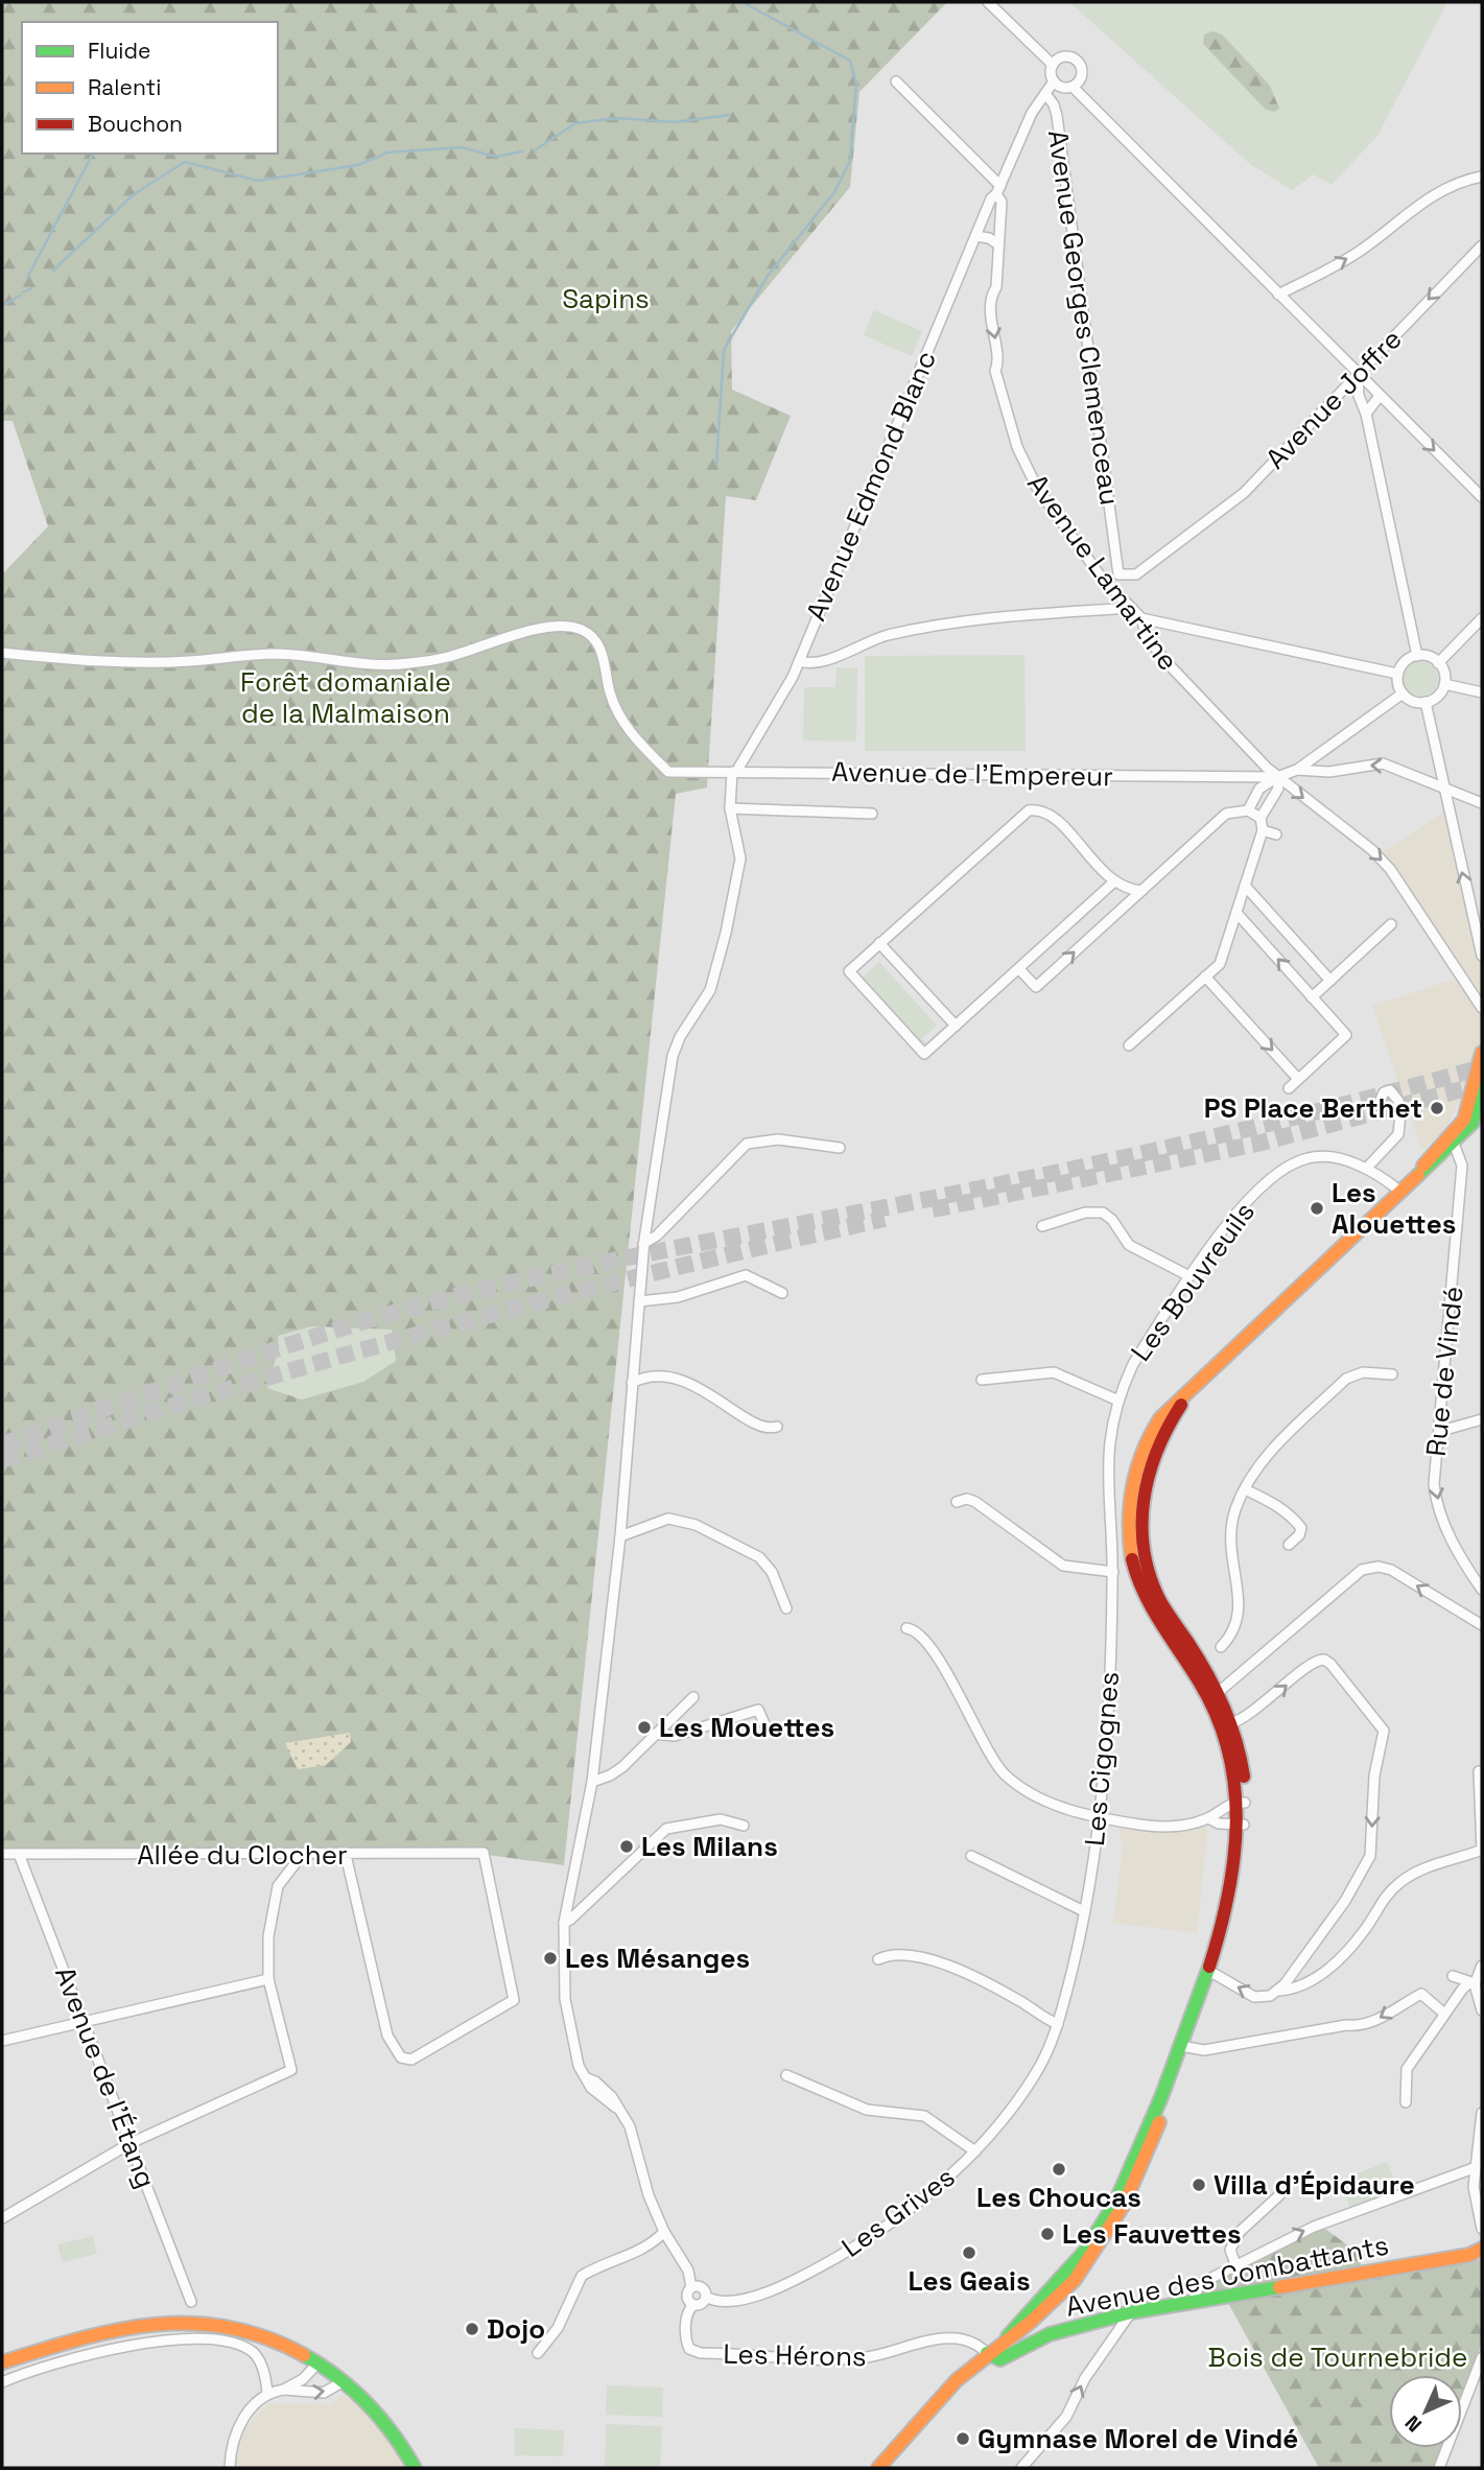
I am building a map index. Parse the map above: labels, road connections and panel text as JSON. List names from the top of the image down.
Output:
{
  "streets": {
    "street": [
      "Avenue Georges Clemenceau",
      "Avenue Joffre",
      "Avenue Edmond Blanc",
      "Avenue Lamartine",
      "Avenue de l'Empereur",
      "Les Bouvreuils",
      "Rue de Vindé",
      "Les Cigognes",
      "Allée du Clocher",
      "Avenue de l'Étang",
      "Les Grives",
      "Avenue des Combattants",
      "Les Hérons"
    ]
  },
  "crossings": [
    ["Avenue Georges Clemenceau", "Avenue Joffre"],
    ["Avenue Georges Clemenceau", "Avenue Edmond Blanc"],
    ["Avenue Edmond Blanc", "Avenue Lamartine"],
    ["Avenue Edmond Blanc", "Avenue de l'Empereur"],
    ["Avenue Lamartine", "Avenue de l'Empereur"],
    ["Les Bouvreuils", "Les Cigognes"],
    ["Les Cigognes", "Les Grives"],
    ["Allée du Clocher", "Avenue de l'Étang"],
    ["Les Grives", "Les Hérons"],
    ["Avenue des Combattants", "Les Hérons"]
  ],
  "one_way": ["Avenue Lamartine", "Rue de Vindé"],
  "parks": ["Sapins", "Forêt domaniale de la Malmaison", "Bois de Tournebride"],
  "places": [
    "PS Place Berthet",
    "Les Alouettes",
    "Les Mouettes",
    "Les Milans",
    "Les Mésanges",
    "Les Choucas",
    "Villa d'Épidaure",
    "Les Fauvettes",
    "Les Geais",
    "Dojo",
    "Gymnase Morel de Vindé"
  ],
  "legend": ["Fluide", "Ralenti", "Bouchon"],
  "north": "bottom left"
}
